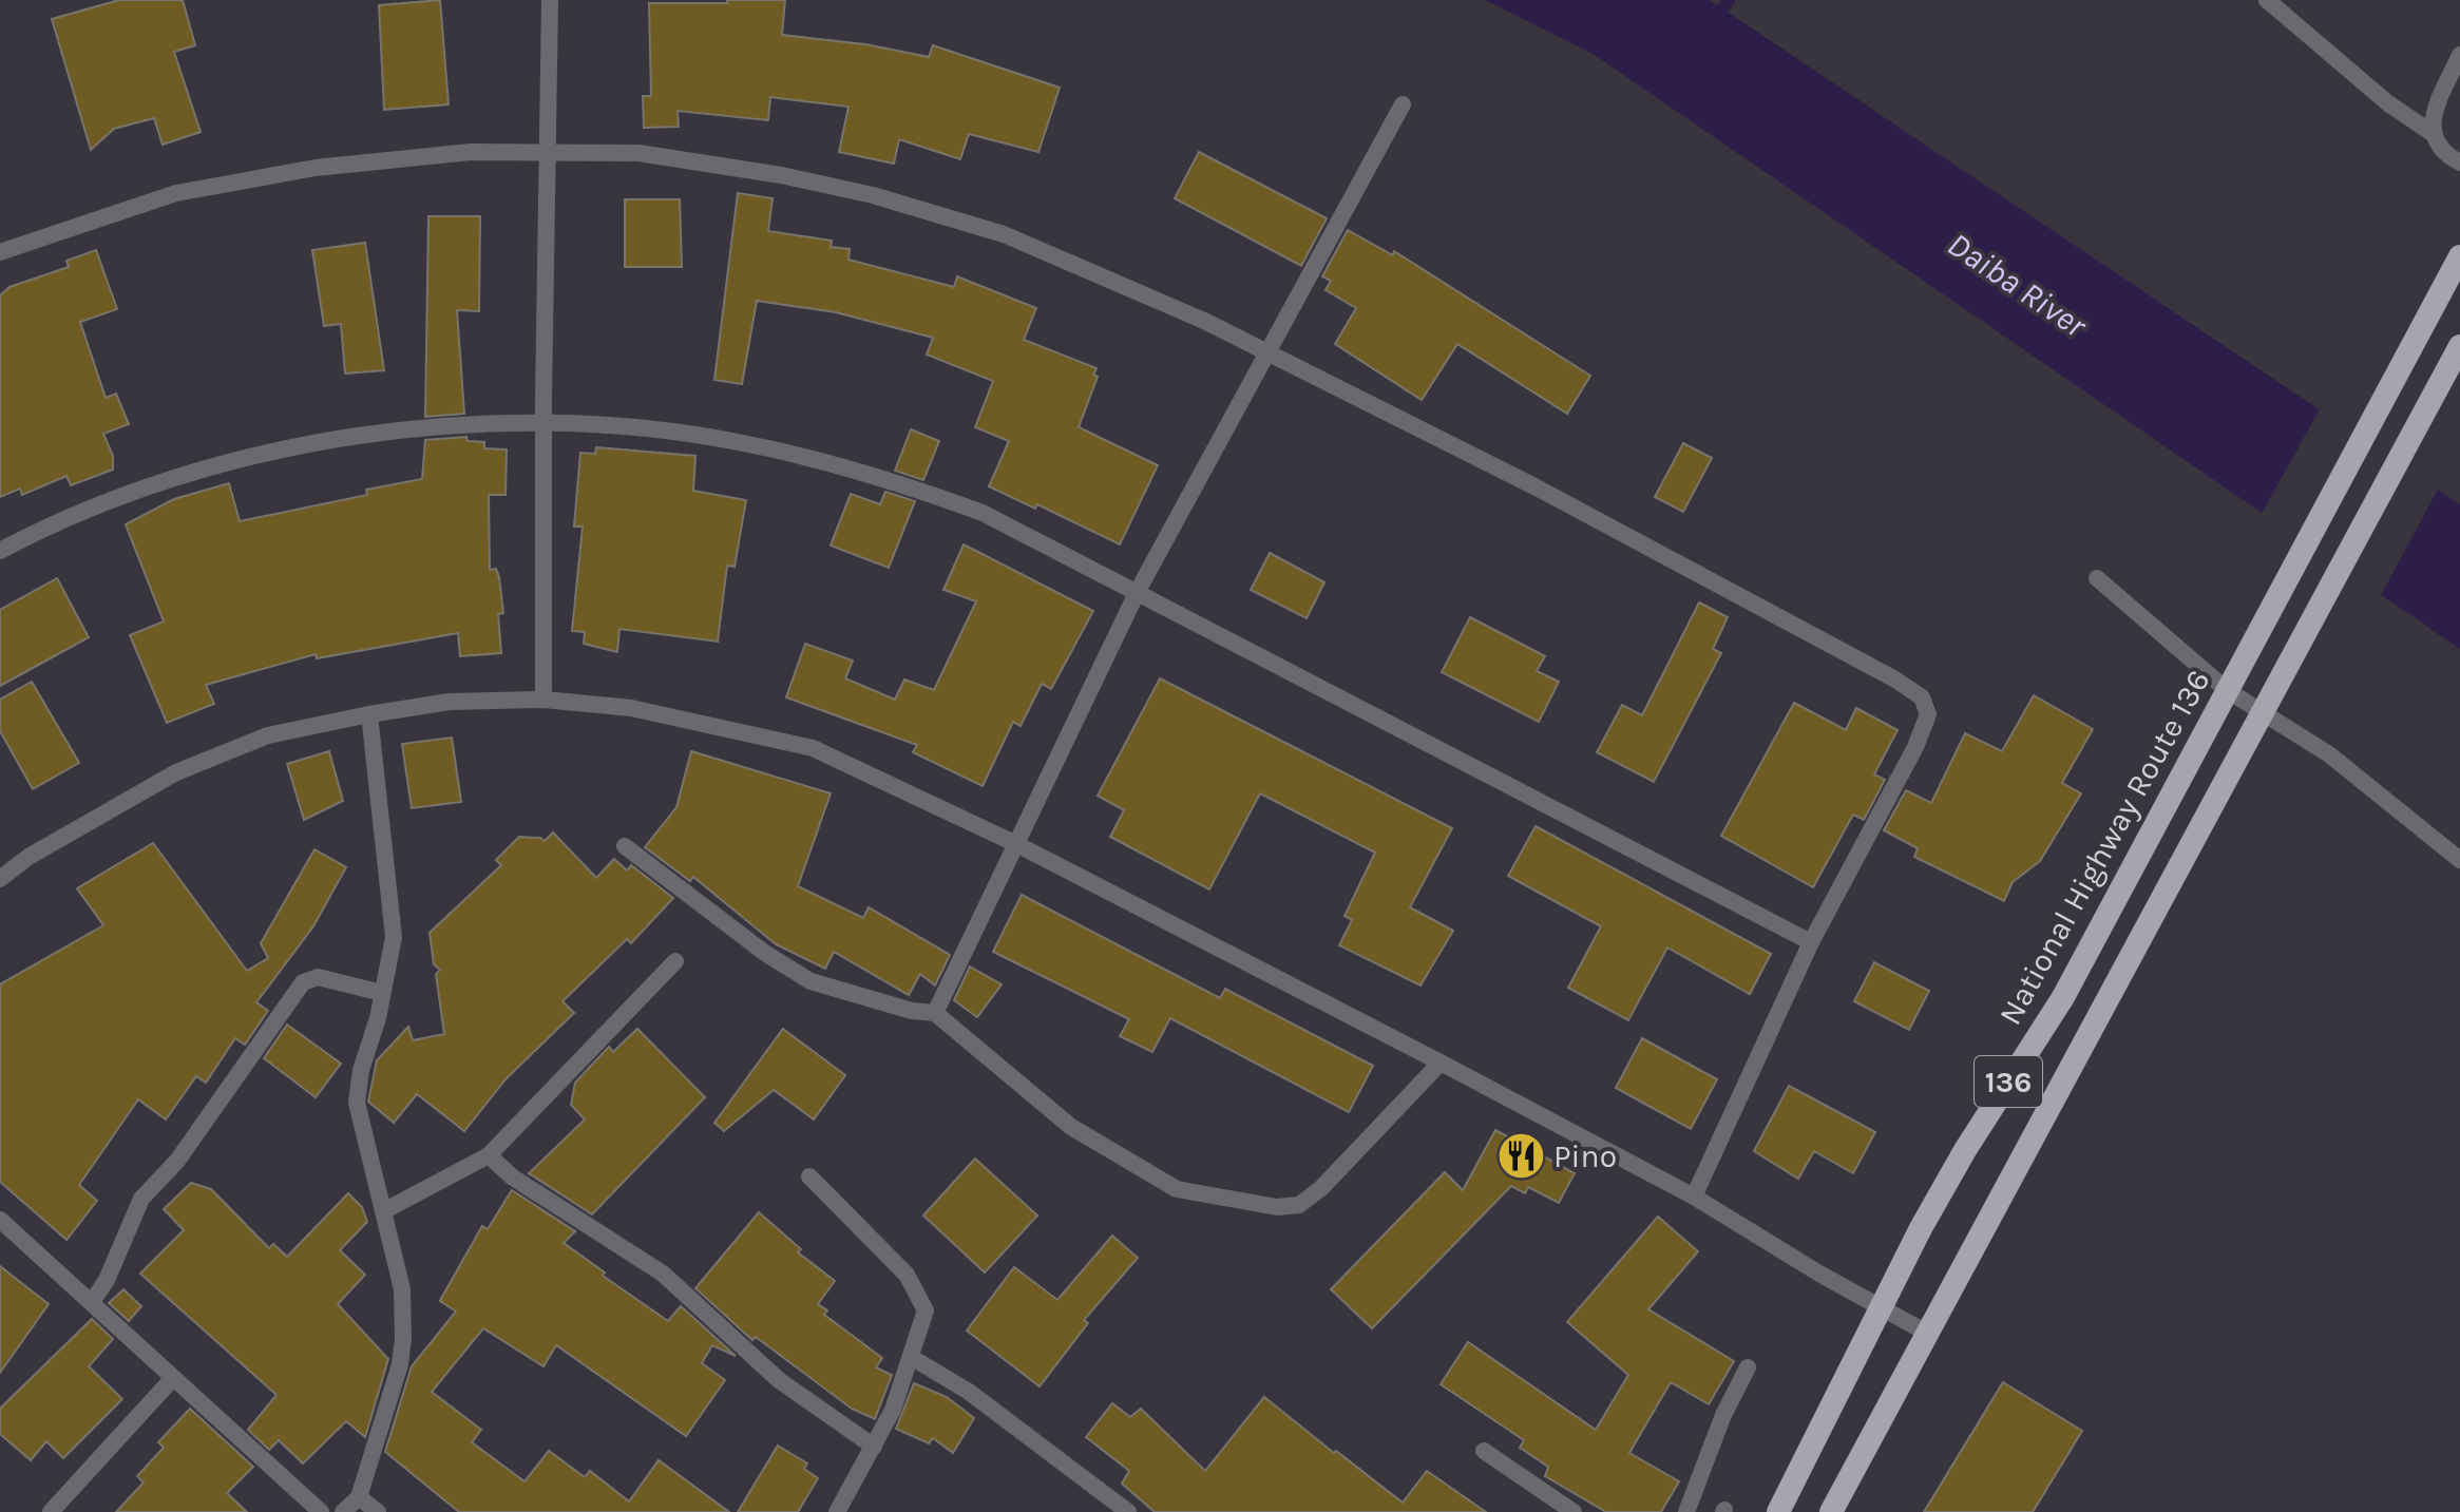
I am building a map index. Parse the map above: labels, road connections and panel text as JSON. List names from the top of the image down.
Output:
{
  "streets": {
    "highway": ["National Highway Route 136", "136"]
  },
  "water": ["Daiba River"],
  "places": {
    "restaurant": ["Pino"]
  }
}
